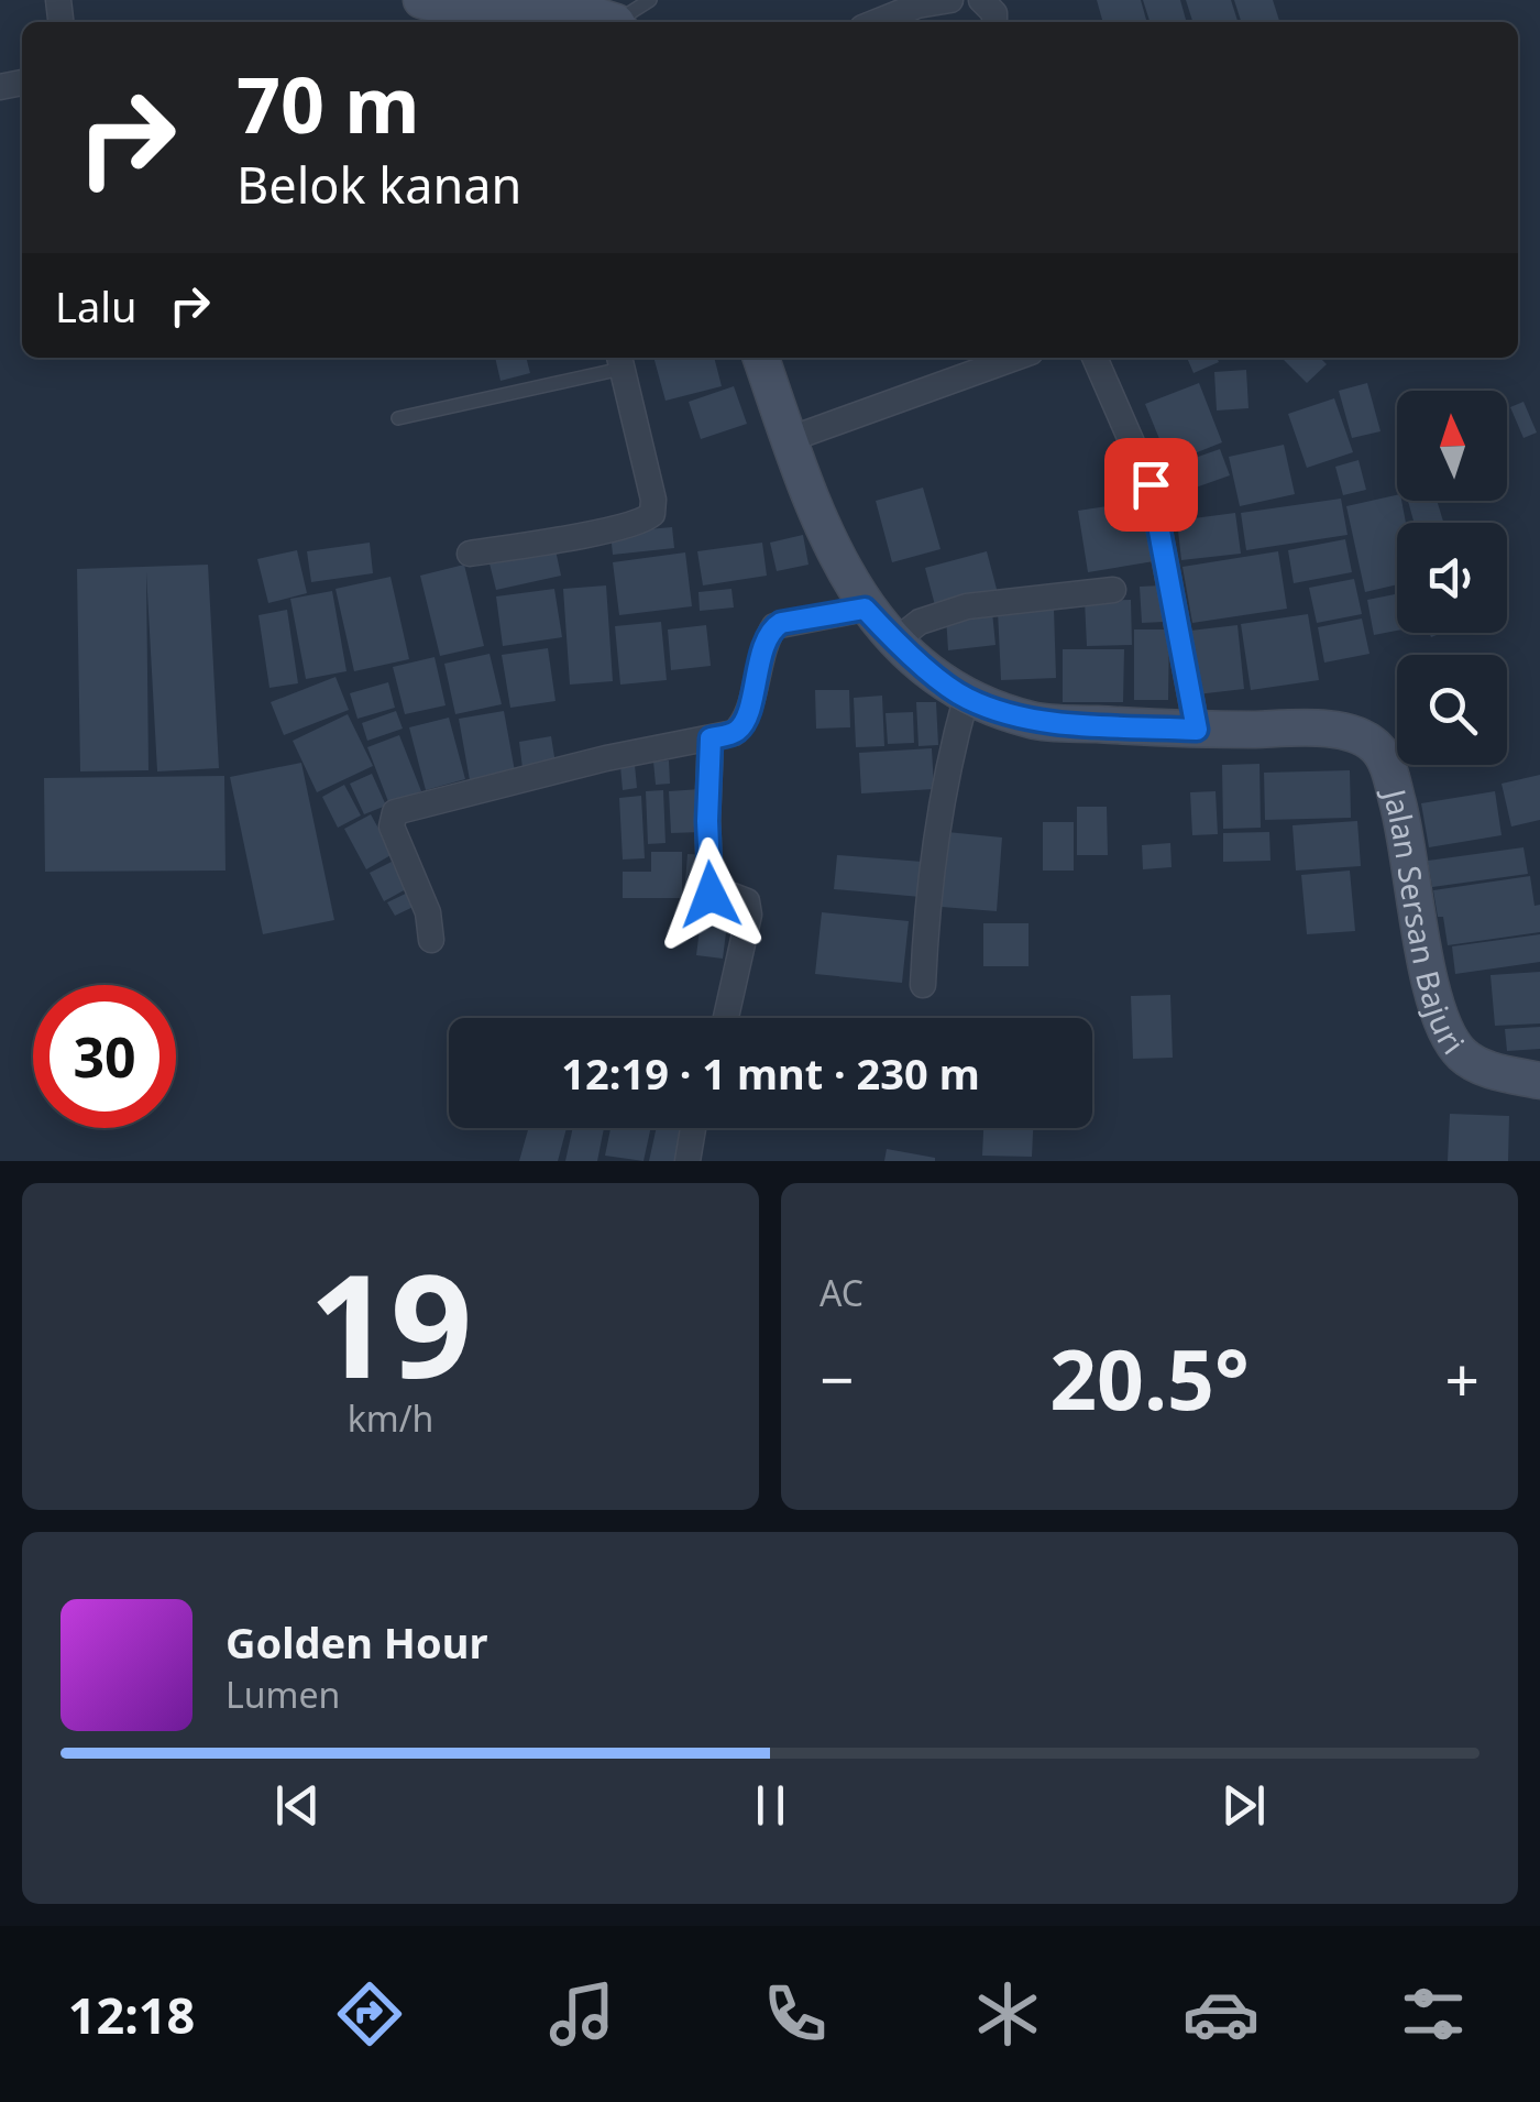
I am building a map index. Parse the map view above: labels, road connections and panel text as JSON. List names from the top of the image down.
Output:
{
  "streets": {
    "main road": ["Jalan Sersan Bajuri"]
  },
  "north": "top",
  "page": {
    "turn": ["70 m", "Belok kanan"],
    "then": "Lalu",
    "limit": "30",
    "trip": "12:19 · 1 mnt · 230 m",
    "tile": [
      ["19", "km/h"],
      "AC"
    ],
    "heat": ["−", "20.5°", "+"],
    "song": ["Golden Hour", "Lumen"],
    "tabs": "12:18"
  }
}
